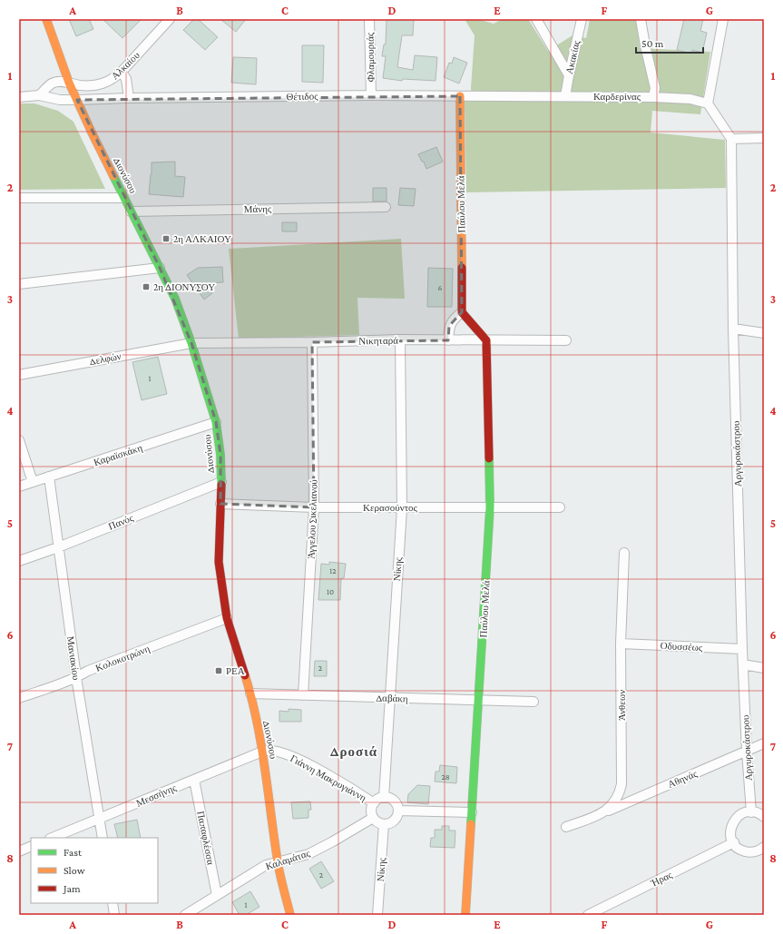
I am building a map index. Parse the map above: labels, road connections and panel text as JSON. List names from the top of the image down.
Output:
{
  "streets": {
    "main road": ["Διονύσου", "Παύλου Μελά"],
    "street": [
      "Φλαμουριάς",
      "Ακακίας",
      "Αλκαίου",
      "Θέτιδος",
      "Καρδερίνας",
      "Μάνης",
      "Νικηταρά",
      "Δελφών",
      "Αργυροκάστρου",
      "Καραϊσκάκη",
      "Κερασούντος",
      "Άγγελου Σικελιανού",
      "Πανός",
      "Νίκης",
      "Οδυσσέως",
      "Μανιακίου",
      "Κολοκοτρώνη",
      "Δαβάκη",
      "Άνθεων",
      "Γιάννη Μακρυγιάννη",
      "Αθηνάς",
      "Μεσσήνης",
      "Παπαφλέσσα",
      "Καλαμάτας",
      "Ήρας"
    ]
  },
  "crossings": [
    ["Φλαμουριάς", "Θέτιδος"],
    ["Ακακίας", "Θέτιδος"],
    ["Ακακίας", "Καρδερίνας"],
    ["Αλκαίου", "Διονύσου"],
    ["Θέτιδος", "Καρδερίνας"],
    ["Θέτιδος", "Διονύσου"],
    ["Θέτιδος", "Παύλου Μελά"],
    ["Διονύσου", "Μάνης"],
    ["Διονύσου", "Νικηταρά"],
    ["Διονύσου", "Δελφών"],
    ["Διονύσου", "Καραϊσκάκη"],
    ["Διονύσου", "Κερασούντος"],
    ["Διονύσου", "Πανός"],
    ["Διονύσου", "Κολοκοτρώνη"],
    ["Διονύσου", "Δαβάκη"],
    ["Διονύσου", "Γιάννη Μακρυγιάννη"],
    ["Διονύσου", "Μεσσήνης"],
    ["Διονύσου", "Καλαμάτας"],
    ["Παύλου Μελά", "Νικηταρά"],
    ["Παύλου Μελά", "Κερασούντος"],
    ["Παύλου Μελά", "Δαβάκη"],
    ["Νικηταρά", "Δελφών"],
    ["Νικηταρά", "Άγγελου Σικελιανού"],
    ["Νικηταρά", "Νίκης"],
    ["Αργυροκάστρου", "Οδυσσέως"],
    ["Αργυροκάστρου", "Αθηνάς"],
    ["Καραϊσκάκη", "Μανιακίου"],
    ["Κερασούντος", "Άγγελου Σικελιανού"],
    ["Κερασούντος", "Νίκης"],
    ["Άγγελου Σικελιανού", "Δαβάκη"],
    ["Πανός", "Μανιακίου"],
    ["Νίκης", "Δαβάκη"],
    ["Νίκης", "Γιάννη Μακρυγιάννη"],
    ["Νίκης", "Καλαμάτας"],
    ["Οδυσσέως", "Άνθεων"],
    ["Μανιακίου", "Κολοκοτρώνη"],
    ["Μανιακίου", "Μεσσήνης"],
    ["Άνθεων", "Αθηνάς"],
    ["Γιάννη Μακρυγιάννη", "Μεσσήνης"],
    ["Γιάννη Μακρυγιάννη", "Καλαμάτας"],
    ["Μεσσήνης", "Παπαφλέσσα"],
    ["Παπαφλέσσα", "Καλαμάτας"]
  ],
  "districts": ["Δροσιά"],
  "places": {
    "transit": ["2η ΑΛΚΑΙΟΥ", "2η ΔΙΟΝΥΣΟΥ", "ΡΕΑ"]
  },
  "house_numbers": [
    "6",
    "1",
    "12",
    "10",
    "2",
    "28",
    "2",
    "1"
  ],
  "legend": ["Fast", "Slow", "Jam"],
  "scale_bar": "50 m",
  "grid": {
    "columns": [
      "A",
      "B",
      "C",
      "D",
      "E",
      "F",
      "G"
    ],
    "rows": [
      "1",
      "2",
      "3",
      "4",
      "5",
      "6",
      "7",
      "8"
    ]
  }
}
